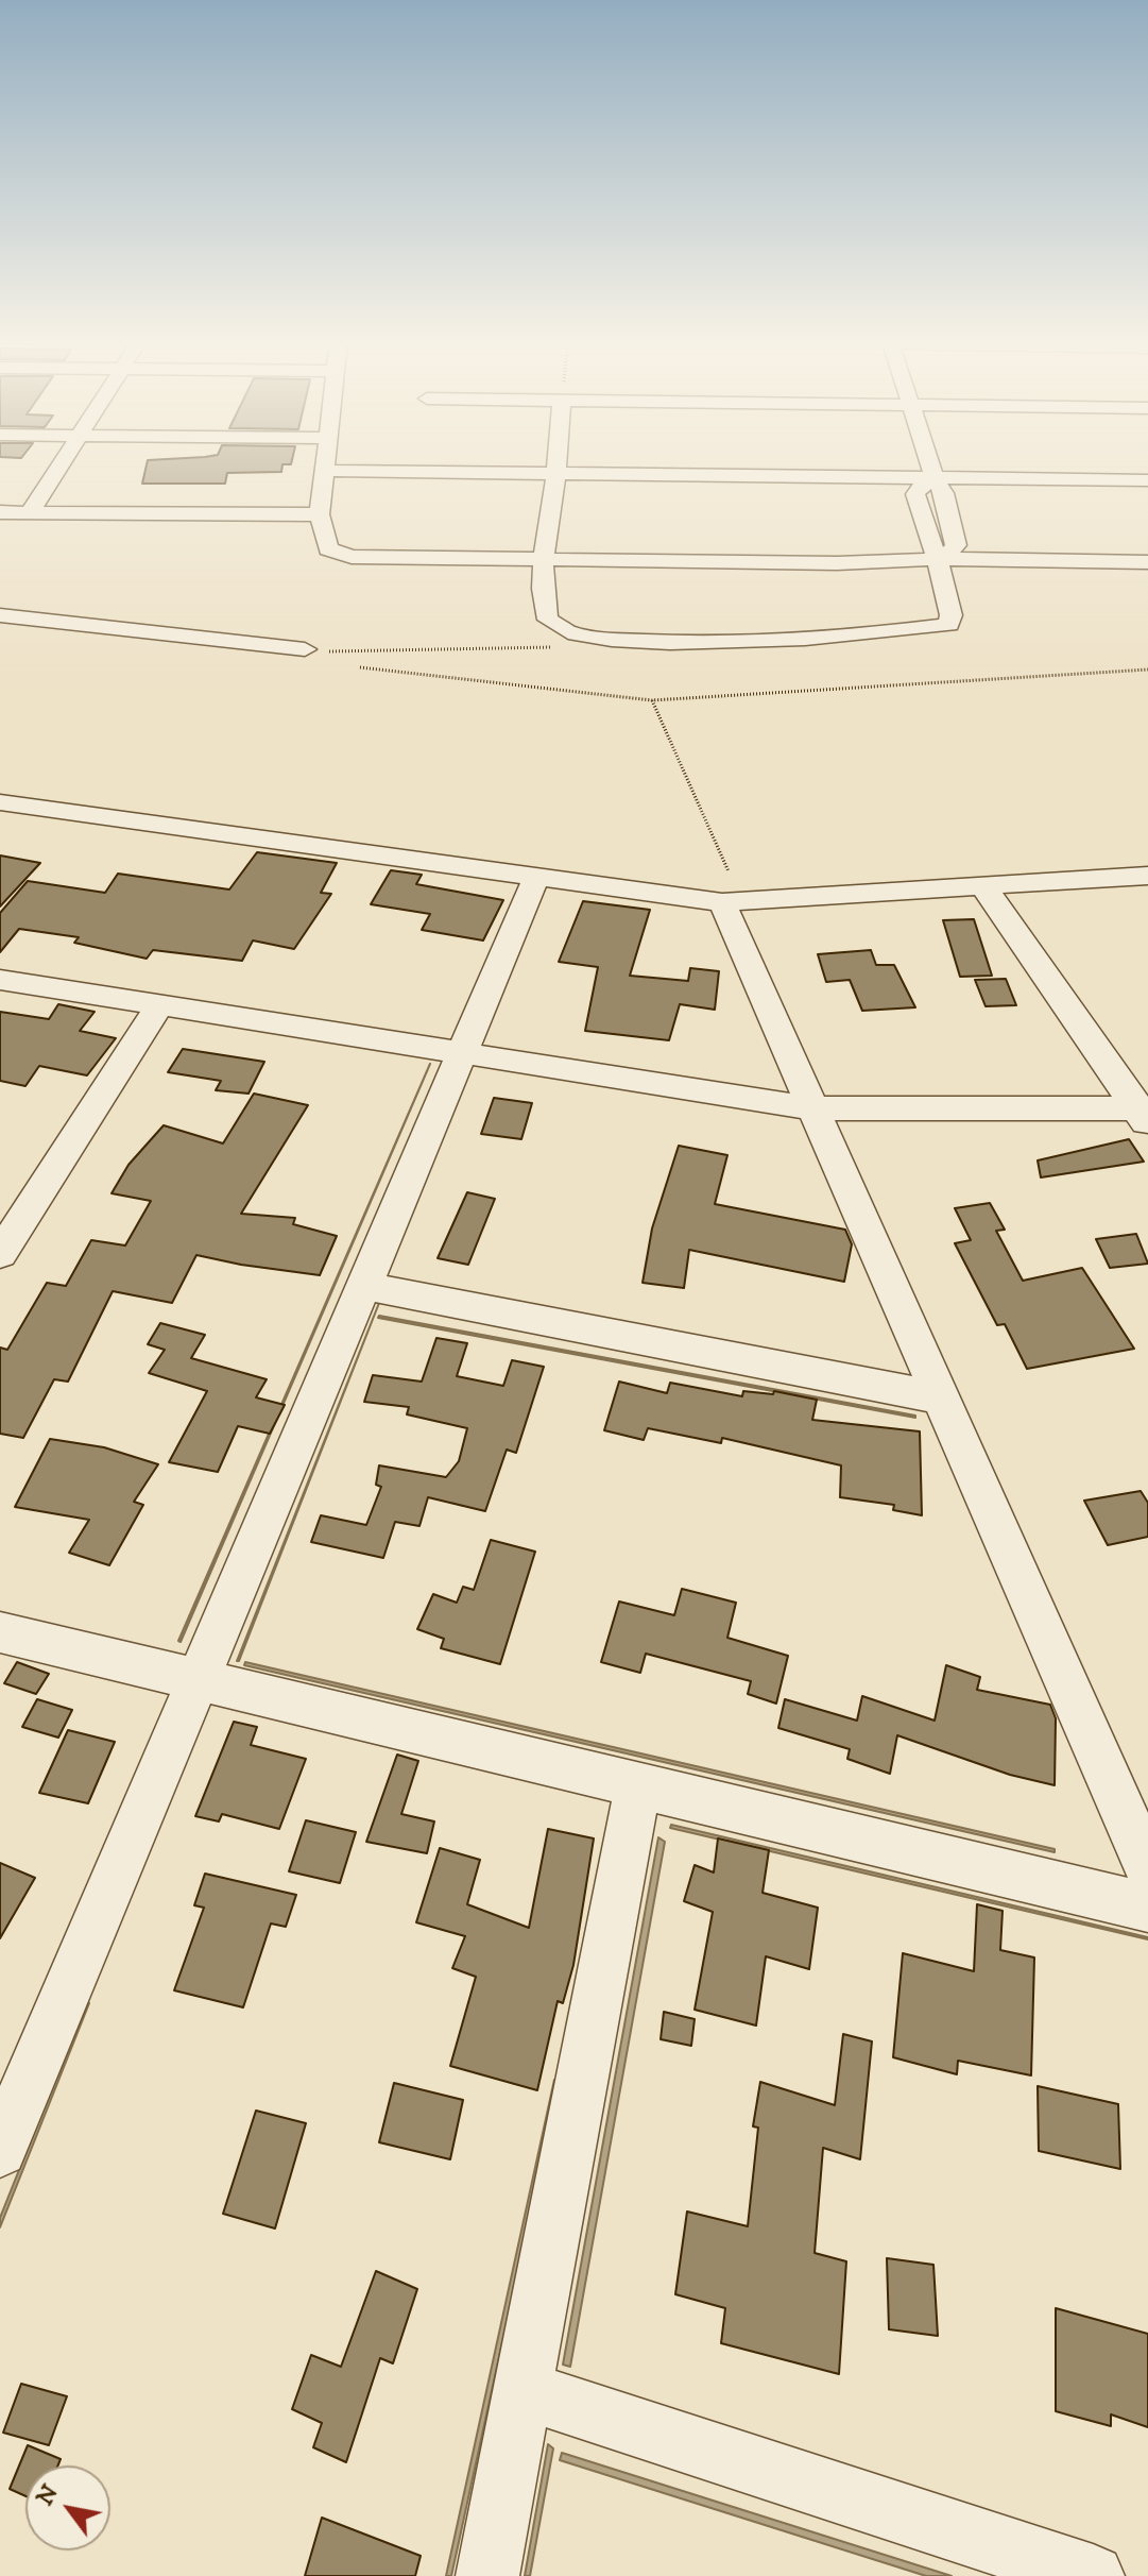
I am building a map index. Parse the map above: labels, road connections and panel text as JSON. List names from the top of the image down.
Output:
{
  "north": "top left"
}
